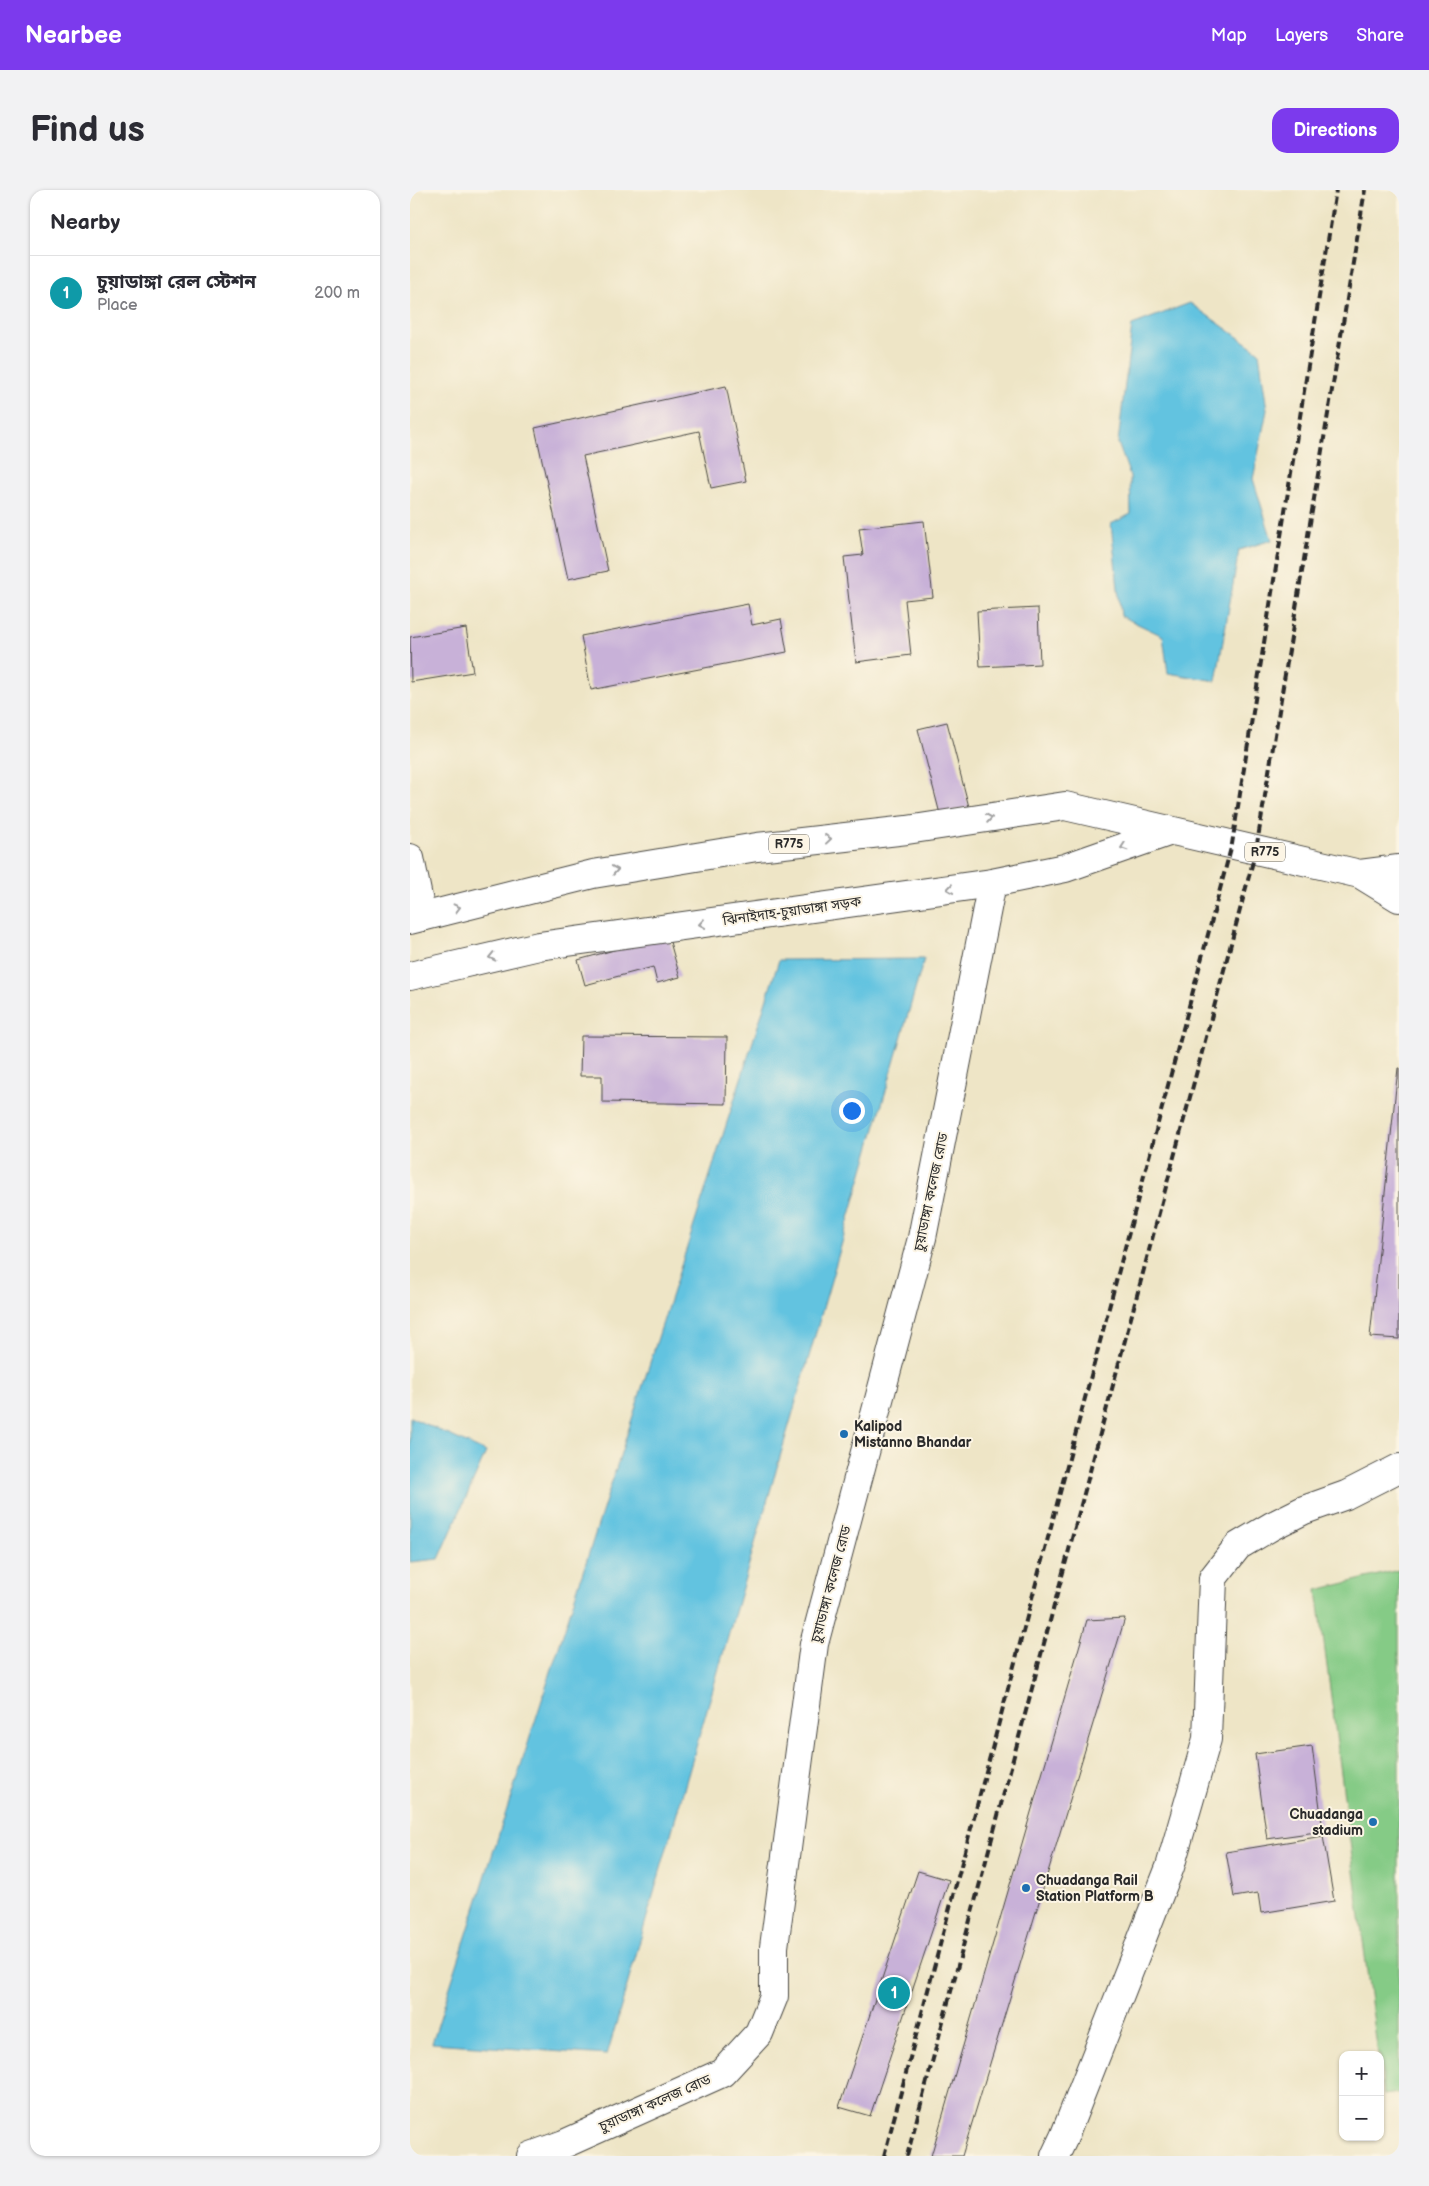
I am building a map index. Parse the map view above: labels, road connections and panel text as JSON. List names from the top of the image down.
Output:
{
  "streets": {
    "street": ["R775", "ঝিনাইদাহ-চুয়াডাঙ্গা সড়ক", "চুয়াডাঙ্গা কলেজ রোড"]
  },
  "crossings": [
    ["R775", "ঝিনাইদাহ-চুয়াডাঙ্গা সড়ক"],
    ["ঝিনাইদাহ-চুয়াডাঙ্গা সড়ক", "চুয়াডাঙ্গা কলেজ রোড"]
  ],
  "places": ["Kalipod Mistanno Bhandar", "Chuadanga stadium", "Chuadanga Rail Station Platform B"],
  "page": {
    "header": "Nearbee",
    "nav": ["Map", "Layers", "Share"],
    "buttons": "Directions",
    "title": "Find us",
    "heading": "Nearby",
    "list": [
      {
        "mark": "1",
        "name": "চুয়াডাঙ্গা রেল স্টেশন",
        "note": "Place",
        "value": "200 m"
      }
    ],
    "pins": "1",
    "map_buttons": ["+", "−"]
  }
}
